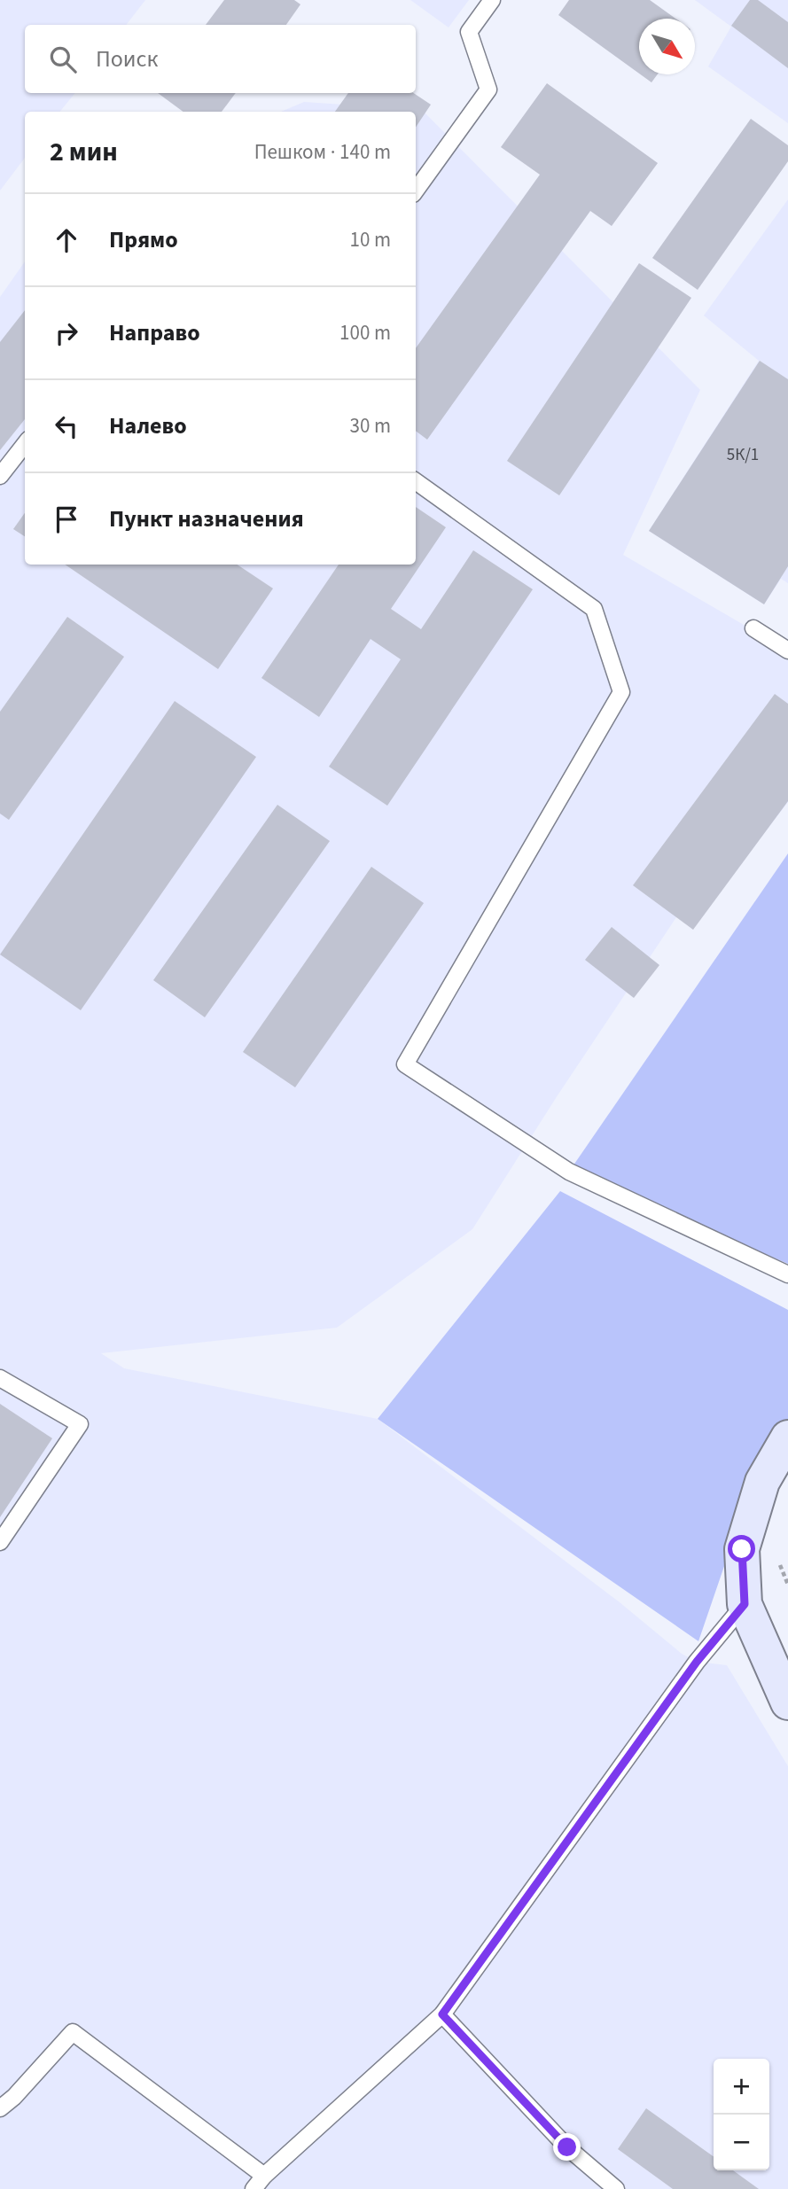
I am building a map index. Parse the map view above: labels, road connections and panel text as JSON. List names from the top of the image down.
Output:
{
  "house_numbers": ["5К/1"],
  "north": "bottom right",
  "page": {
    "search": "Поиск",
    "heading": ["2 мин", "Пешком · 140 m"],
    "list": [
      ["Прямо", "10 m"],
      ["Направо", "100 m"],
      ["Налево", "30 m"],
      "Пункт назначения"
    ],
    "map_buttons": ["+", "−"]
  }
}
